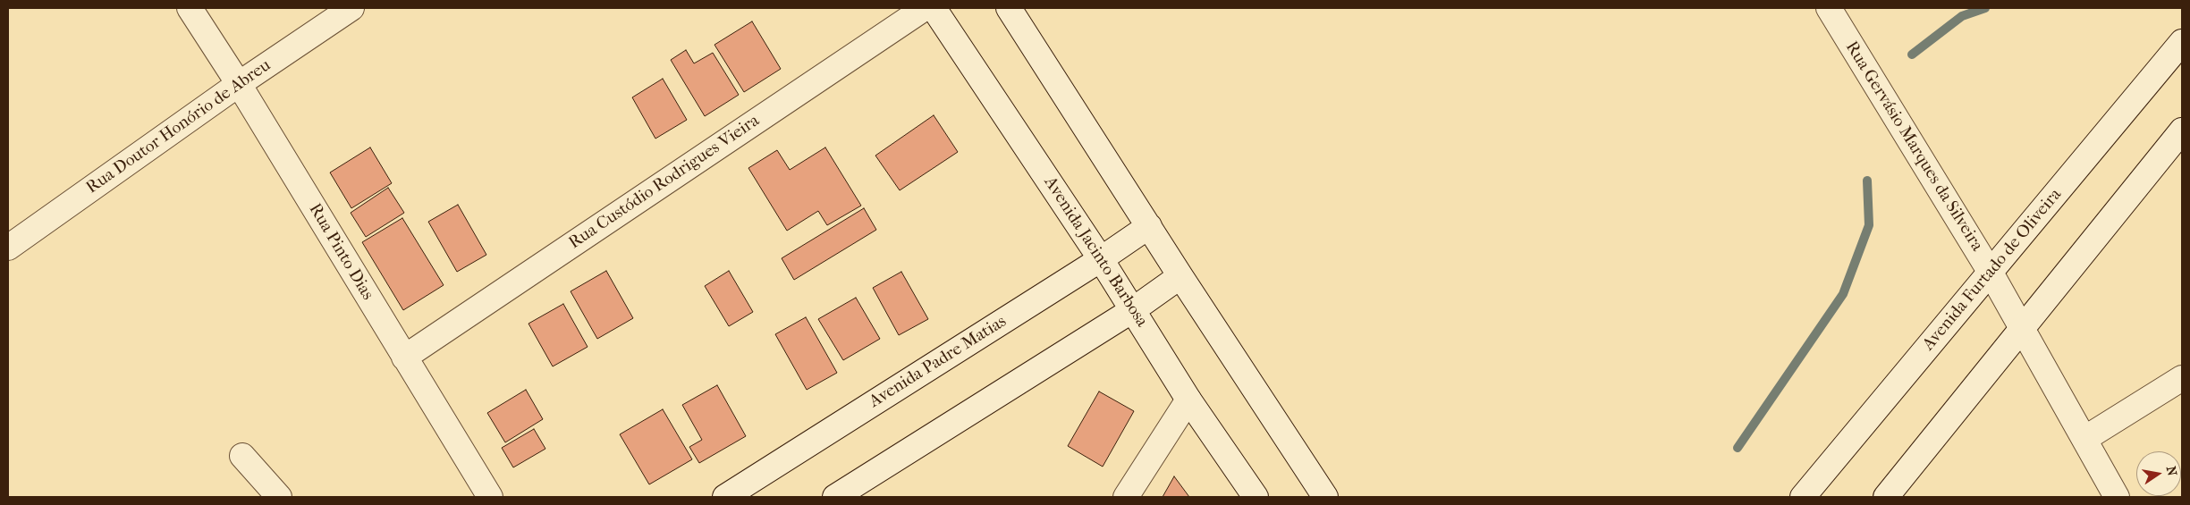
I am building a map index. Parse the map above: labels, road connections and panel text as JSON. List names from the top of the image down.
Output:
{
  "streets": {
    "street": [
      "Rua Doutor Honório de Abreu",
      "Rua Gervásio Marques da Silveira",
      "Rua Custódio Rodrigues Vieira",
      "Rua Pinto Dias",
      "Avenida Jacinto Barbosa",
      "Avenida Furtado de Oliveira",
      "Avenida Padre Matias"
    ]
  },
  "crossings": [
    ["Rua Doutor Honório de Abreu", "Rua Pinto Dias"],
    ["Rua Gervásio Marques da Silveira", "Avenida Furtado de Oliveira"],
    ["Rua Custódio Rodrigues Vieira", "Rua Pinto Dias"],
    ["Avenida Jacinto Barbosa", "Avenida Padre Matias"]
  ],
  "north": "right"
}
